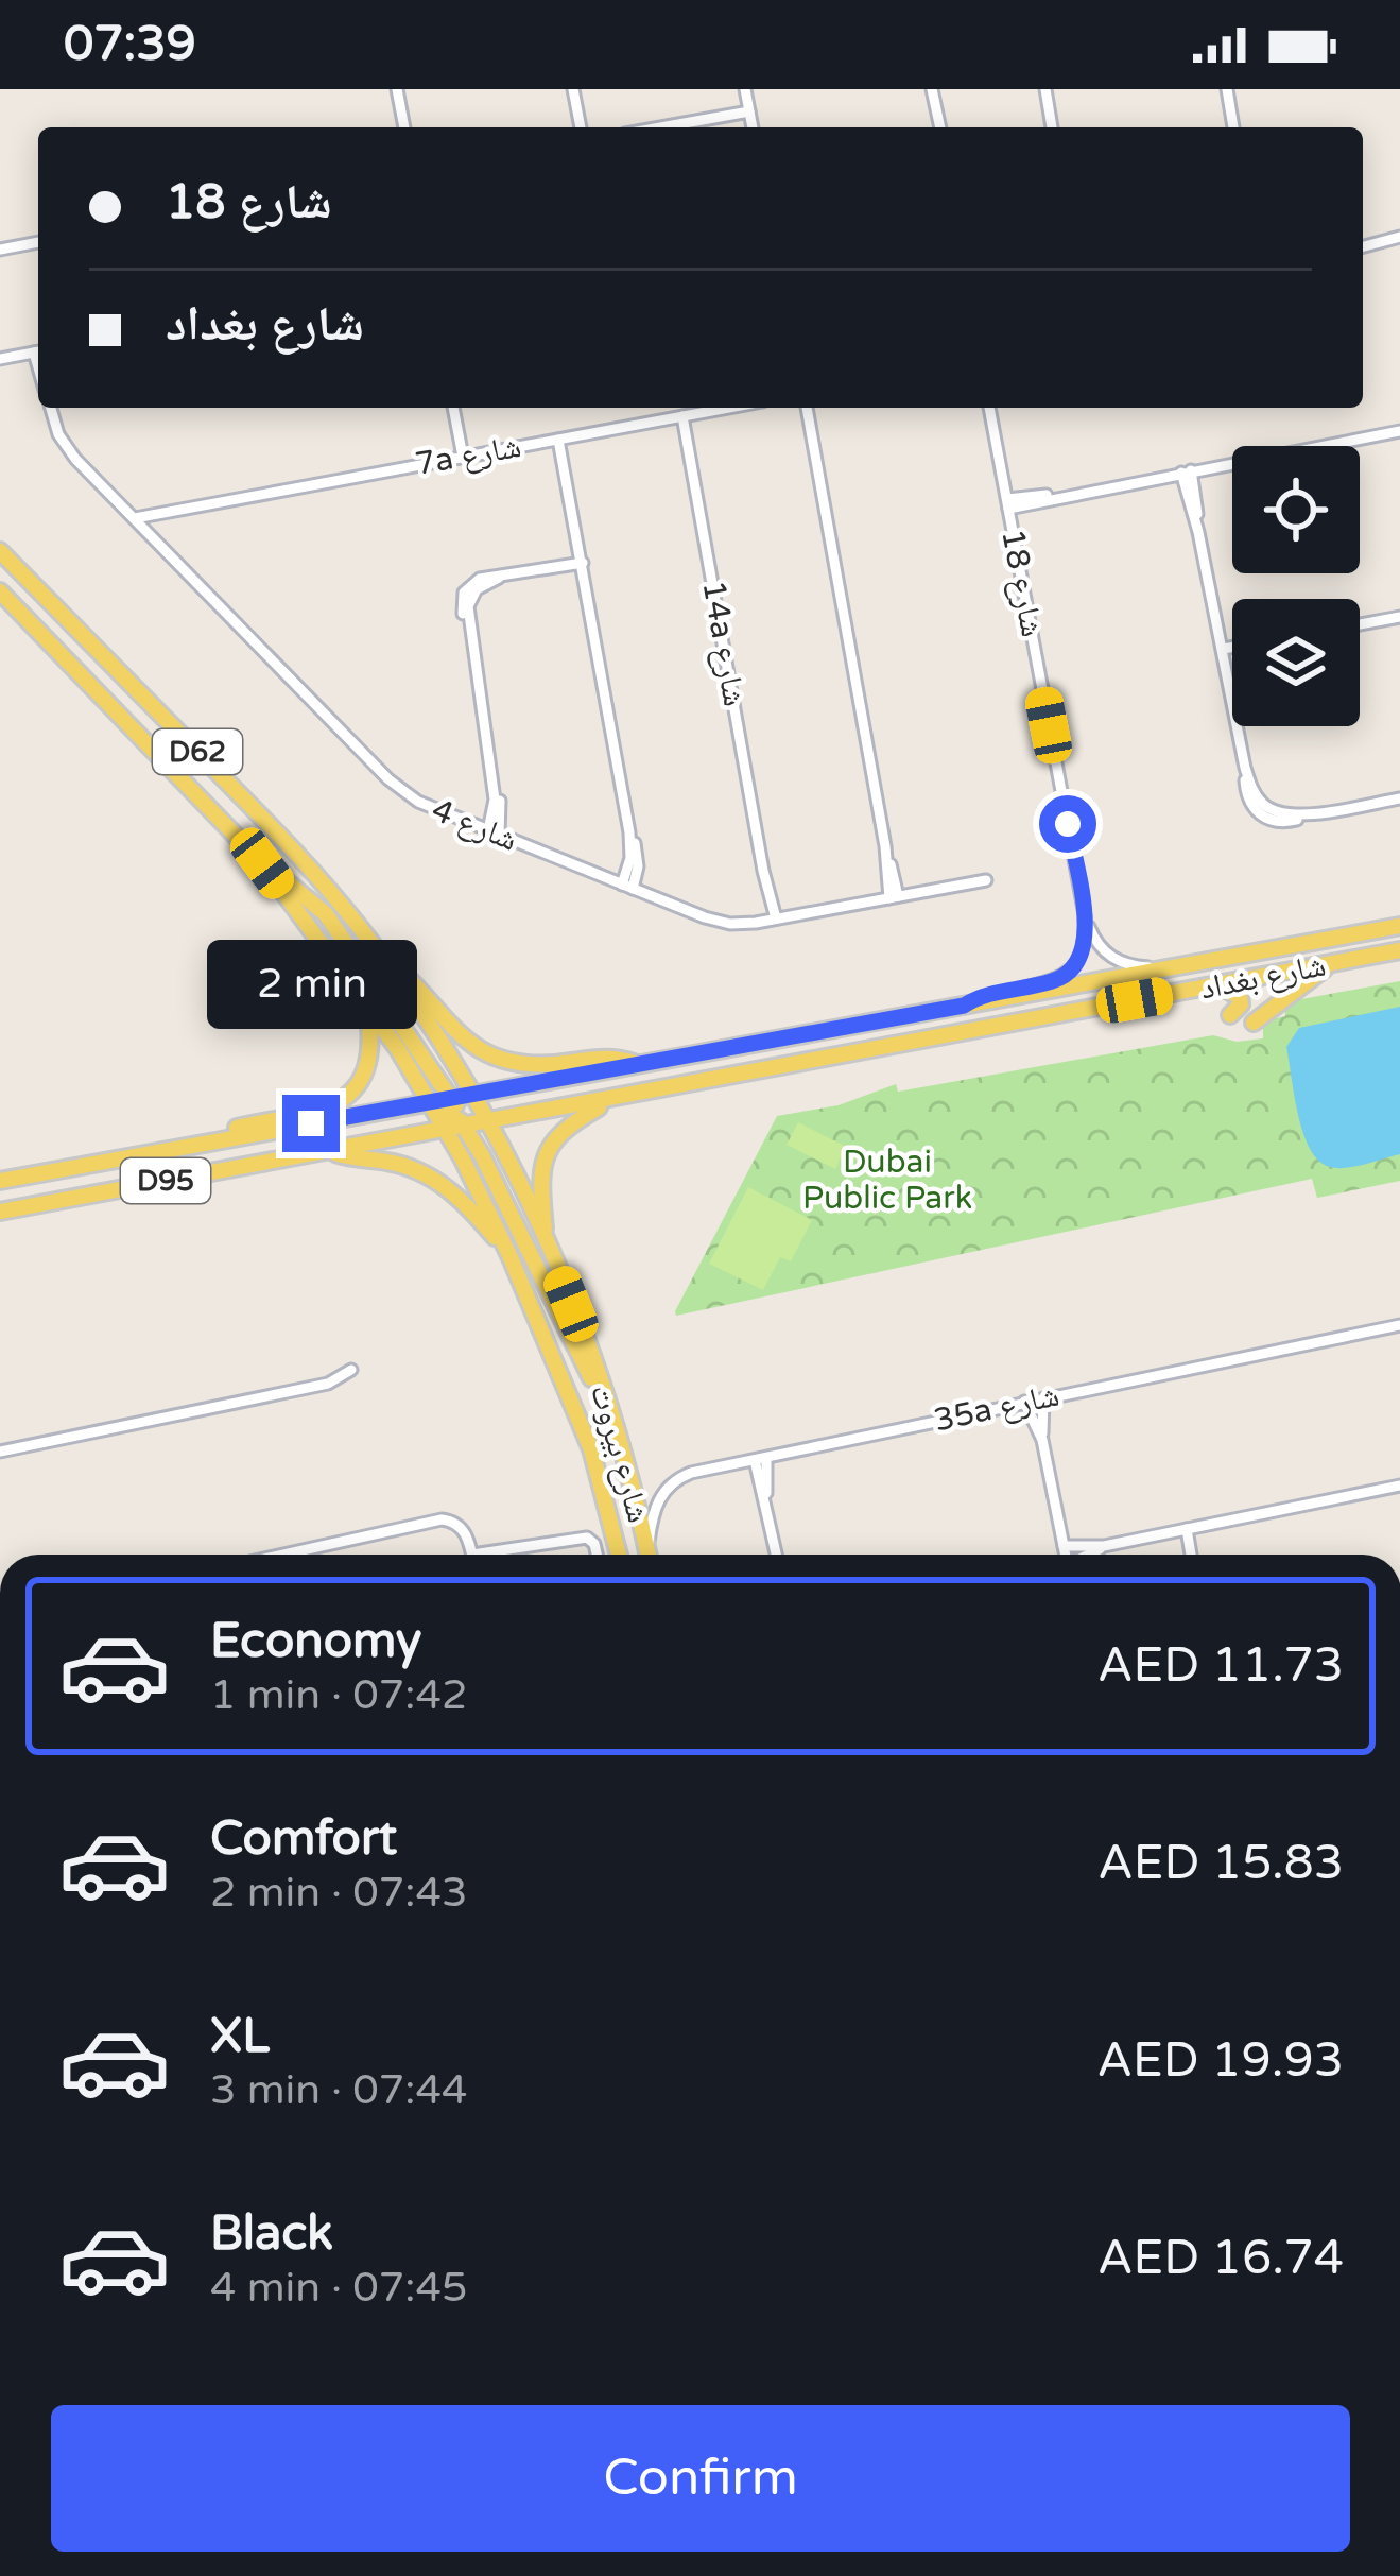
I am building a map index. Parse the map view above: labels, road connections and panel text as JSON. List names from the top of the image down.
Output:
{
  "streets": {
    "main road": [
      "D62",
      "شارع بغداد",
      "D95",
      "شارع بيروت"
    ],
    "street": [
      "7a شارع",
      "شارع 18",
      "14a شارع",
      "شارع 4",
      "35a شارع"
    ]
  },
  "crossings": [
    ["7a شارع", "14a شارع"],
    ["7a شارع", "شارع 4"],
    ["شارع 18", "شارع بغداد"],
    ["14a شارع", "شارع 4"],
    ["شارع بغداد", "شارع بيروت"]
  ],
  "parks": ["Dubai Public Park"],
  "page": {
    "status": "07:39",
    "banner": ["شارع 18", "شارع بغداد"],
    "bubble": "2 min",
    "list": [
      {
        "name": "Economy",
        "note": "1 min · 07:42",
        "value": "AED 11.73"
      },
      {
        "name": "Comfort",
        "note": "2 min · 07:43",
        "value": "AED 15.83"
      },
      {
        "name": "XL",
        "note": "3 min · 07:44",
        "value": "AED 19.93"
      },
      {
        "name": "Black",
        "note": "4 min · 07:45",
        "value": "AED 16.74"
      }
    ],
    "buttons": "Confirm"
  }
}
